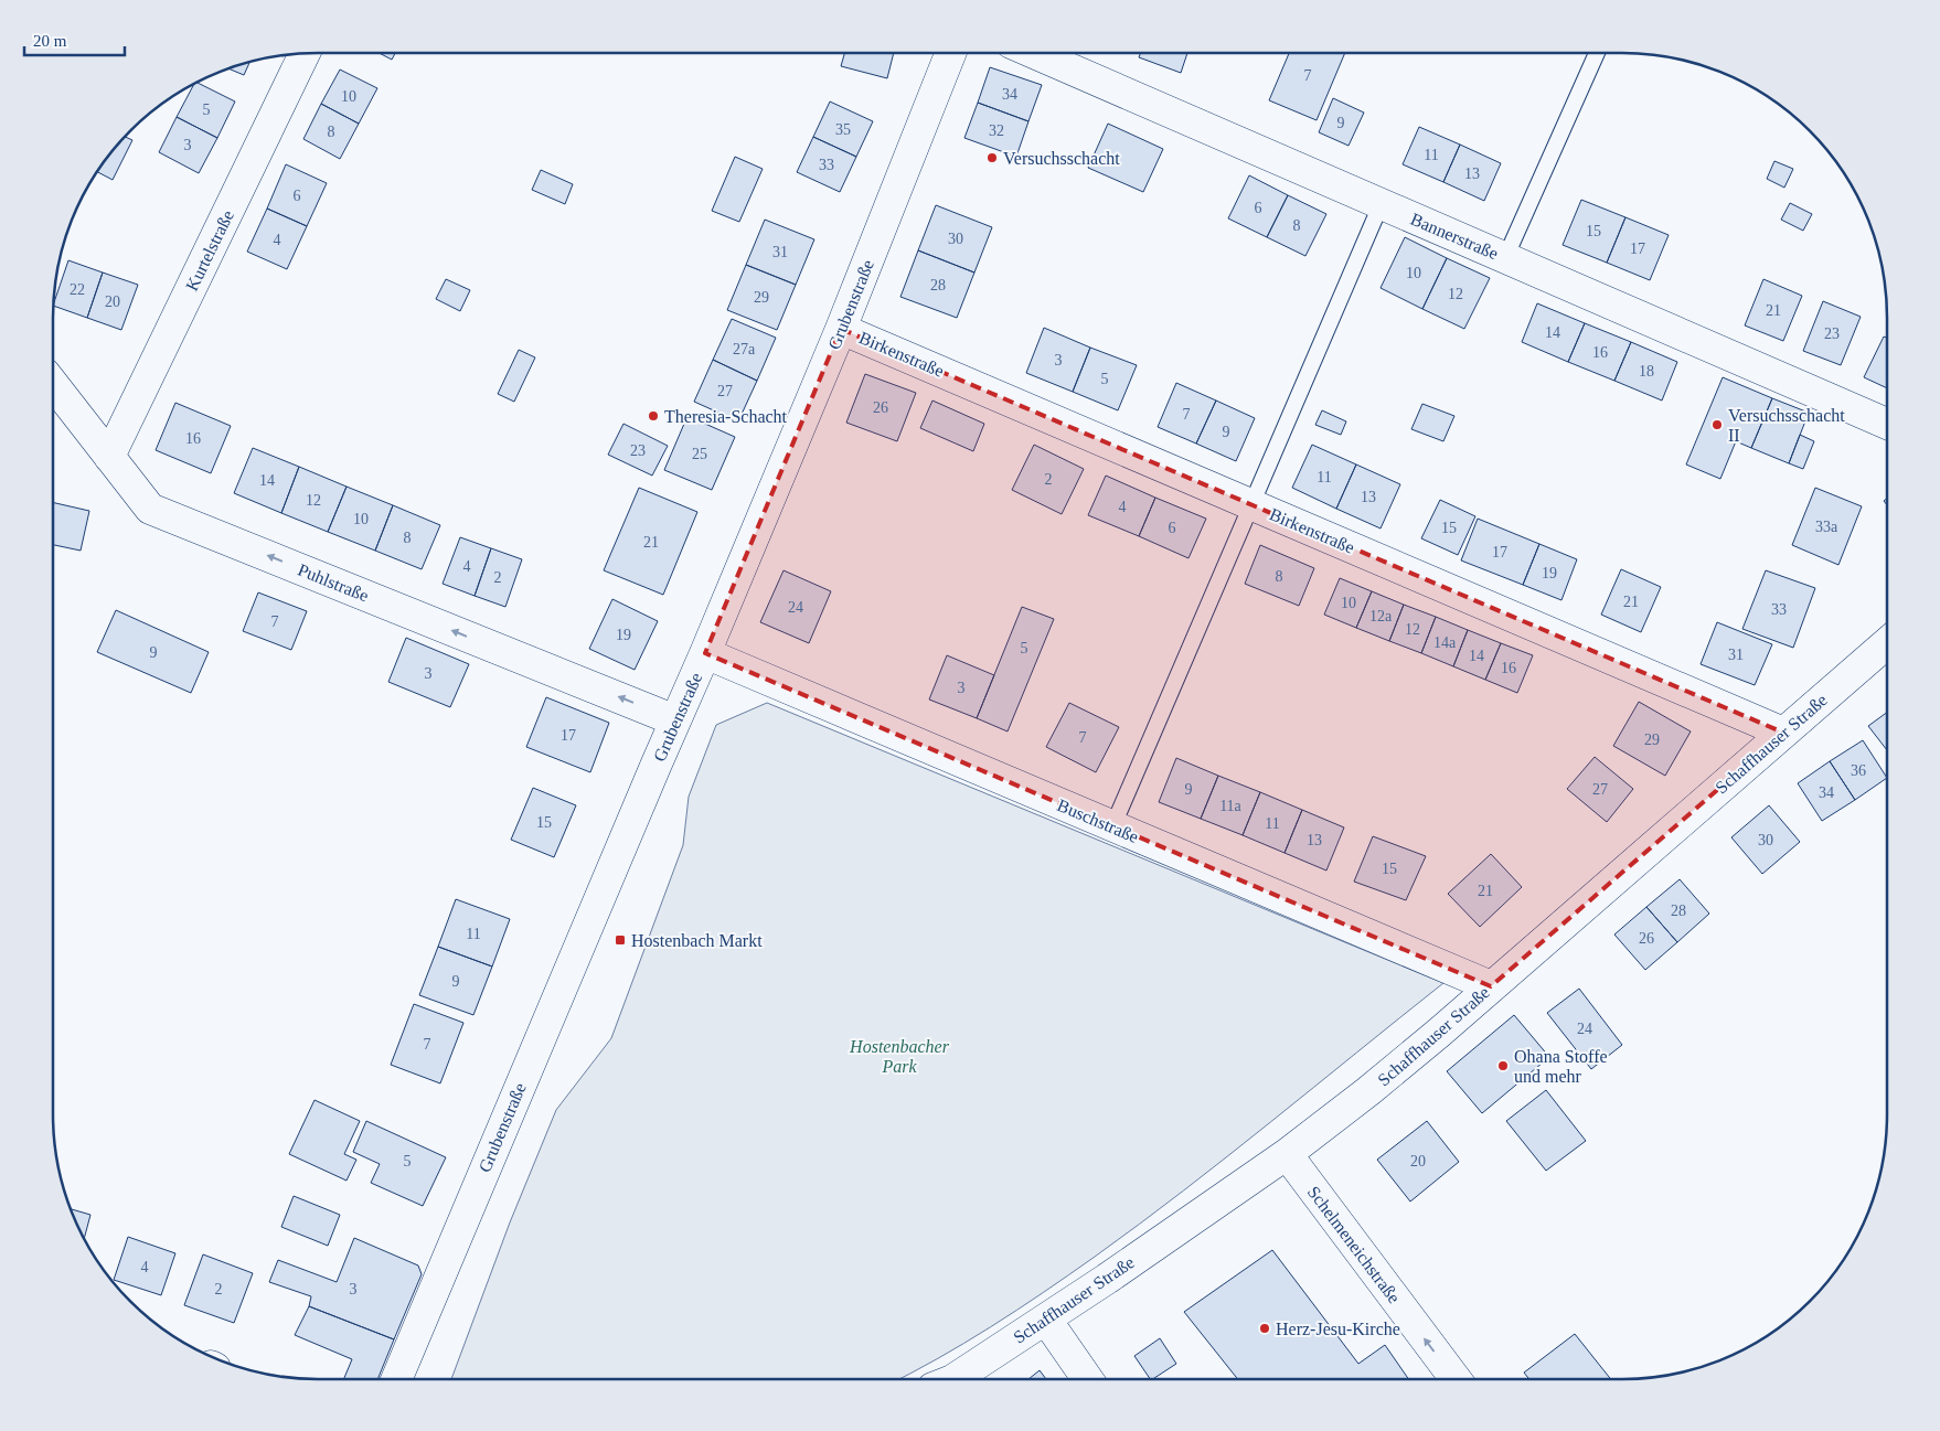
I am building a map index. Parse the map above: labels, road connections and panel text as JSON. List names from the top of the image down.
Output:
{
  "streets": {
    "street": [
      "Bannerstraße",
      "Kurtelstraße",
      "Grubenstraße",
      "Birkenstraße",
      "Puhlstraße",
      "Schaffhauser Straße",
      "Buschstraße",
      "Schelmeneichstraße"
    ]
  },
  "crossings": [
    ["Kurtelstraße", "Puhlstraße"],
    ["Grubenstraße", "Birkenstraße"],
    ["Grubenstraße", "Puhlstraße"],
    ["Grubenstraße", "Buschstraße"],
    ["Birkenstraße", "Schaffhauser Straße"],
    ["Schaffhauser Straße", "Buschstraße"],
    ["Schaffhauser Straße", "Schelmeneichstraße"]
  ],
  "one_way": ["Puhlstraße", "Schelmeneichstraße"],
  "parks": ["Hostenbacher Park"],
  "places": {
    "other": [
      "Versuchsschacht",
      "Theresia-Schacht",
      "Versuchsschacht II",
      "Ohana Stoffe und mehr",
      "Herz-Jesu-Kirche"
    ],
    "transit": ["Hostenbach Markt"]
  },
  "house_numbers": [
    "7",
    "34",
    "10",
    "5",
    "9",
    "35",
    "32",
    "8",
    "3",
    "11",
    "33",
    "13",
    "6",
    "6",
    "8",
    "15",
    "30",
    "4",
    "17",
    "31",
    "10",
    "28",
    "22",
    "12",
    "29",
    "20",
    "21",
    "14",
    "23",
    "27a",
    "16",
    "3",
    "18",
    "5",
    "27",
    "26",
    "7",
    "9",
    "16",
    "23",
    "25",
    "11",
    "2",
    "14",
    "13",
    "12",
    "4",
    "10",
    "33a",
    "6",
    "15",
    "8",
    "21",
    "17",
    "4",
    "19",
    "8",
    "2",
    "21",
    "10",
    "24",
    "33",
    "12a",
    "7",
    "12",
    "19",
    "14a",
    "5",
    "9",
    "31",
    "14",
    "16",
    "3",
    "3",
    "17",
    "7",
    "29",
    "36",
    "9",
    "27",
    "34",
    "11a",
    "15",
    "11",
    "13",
    "30",
    "15",
    "21",
    "28",
    "11",
    "26",
    "9",
    "24",
    "7",
    "5",
    "20",
    "4",
    "2",
    "3"
  ],
  "scale_bar": "20 m"
}
